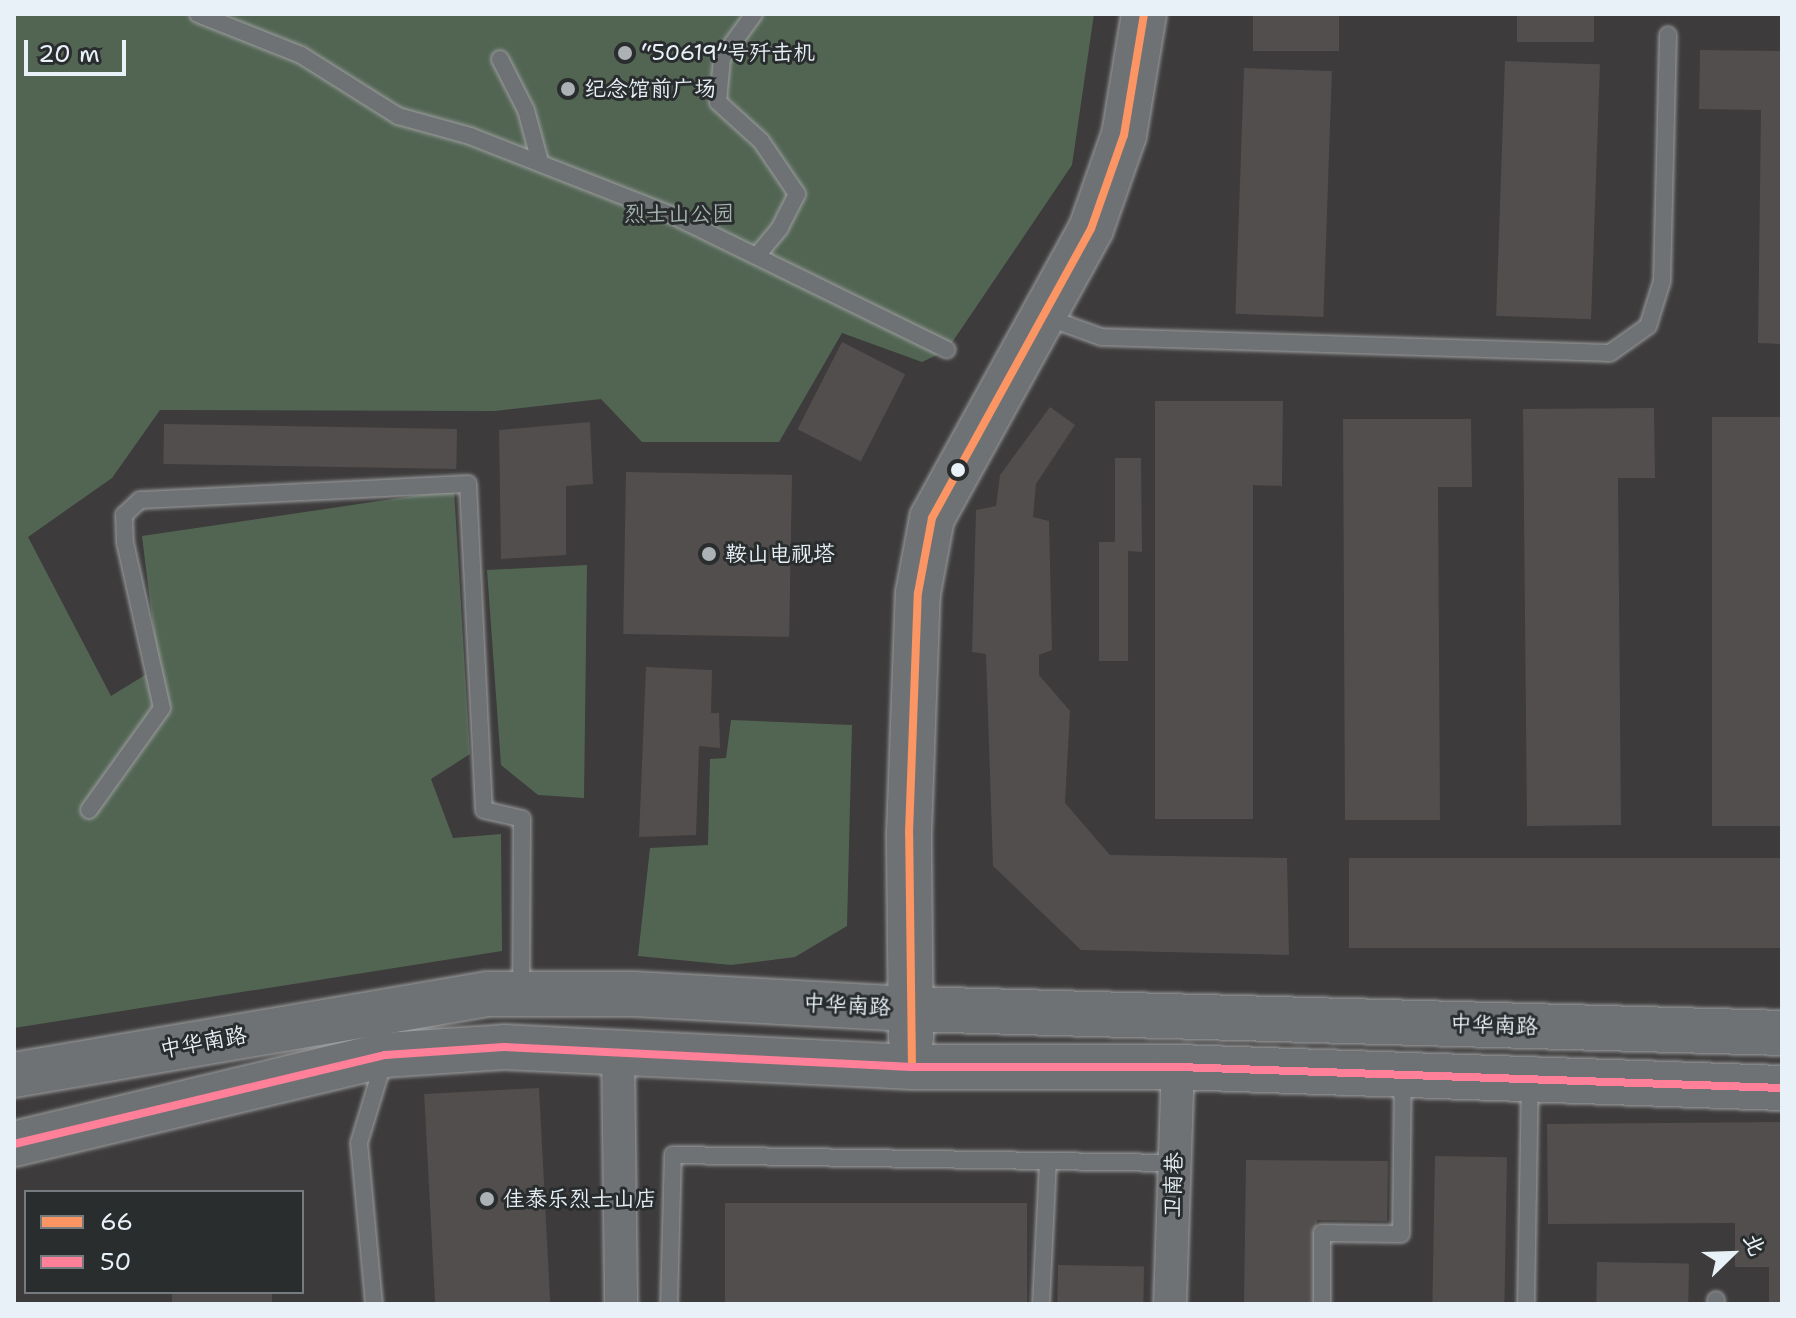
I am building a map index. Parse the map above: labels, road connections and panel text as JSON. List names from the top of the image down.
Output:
{
  "streets": {
    "main road": ["中华南路"],
    "street": ["卫南巷"]
  },
  "parks": ["烈士山公园"],
  "places": [
    "“50619”号歼击机",
    "纪念馆前广场",
    "鞍山电视塔",
    "佳泰乐烈士山店"
  ],
  "lines": ["transit line 66", "transit line 50"],
  "legend": ["66", "50"],
  "scale_bar": "20 m",
  "north": "top right"
}
